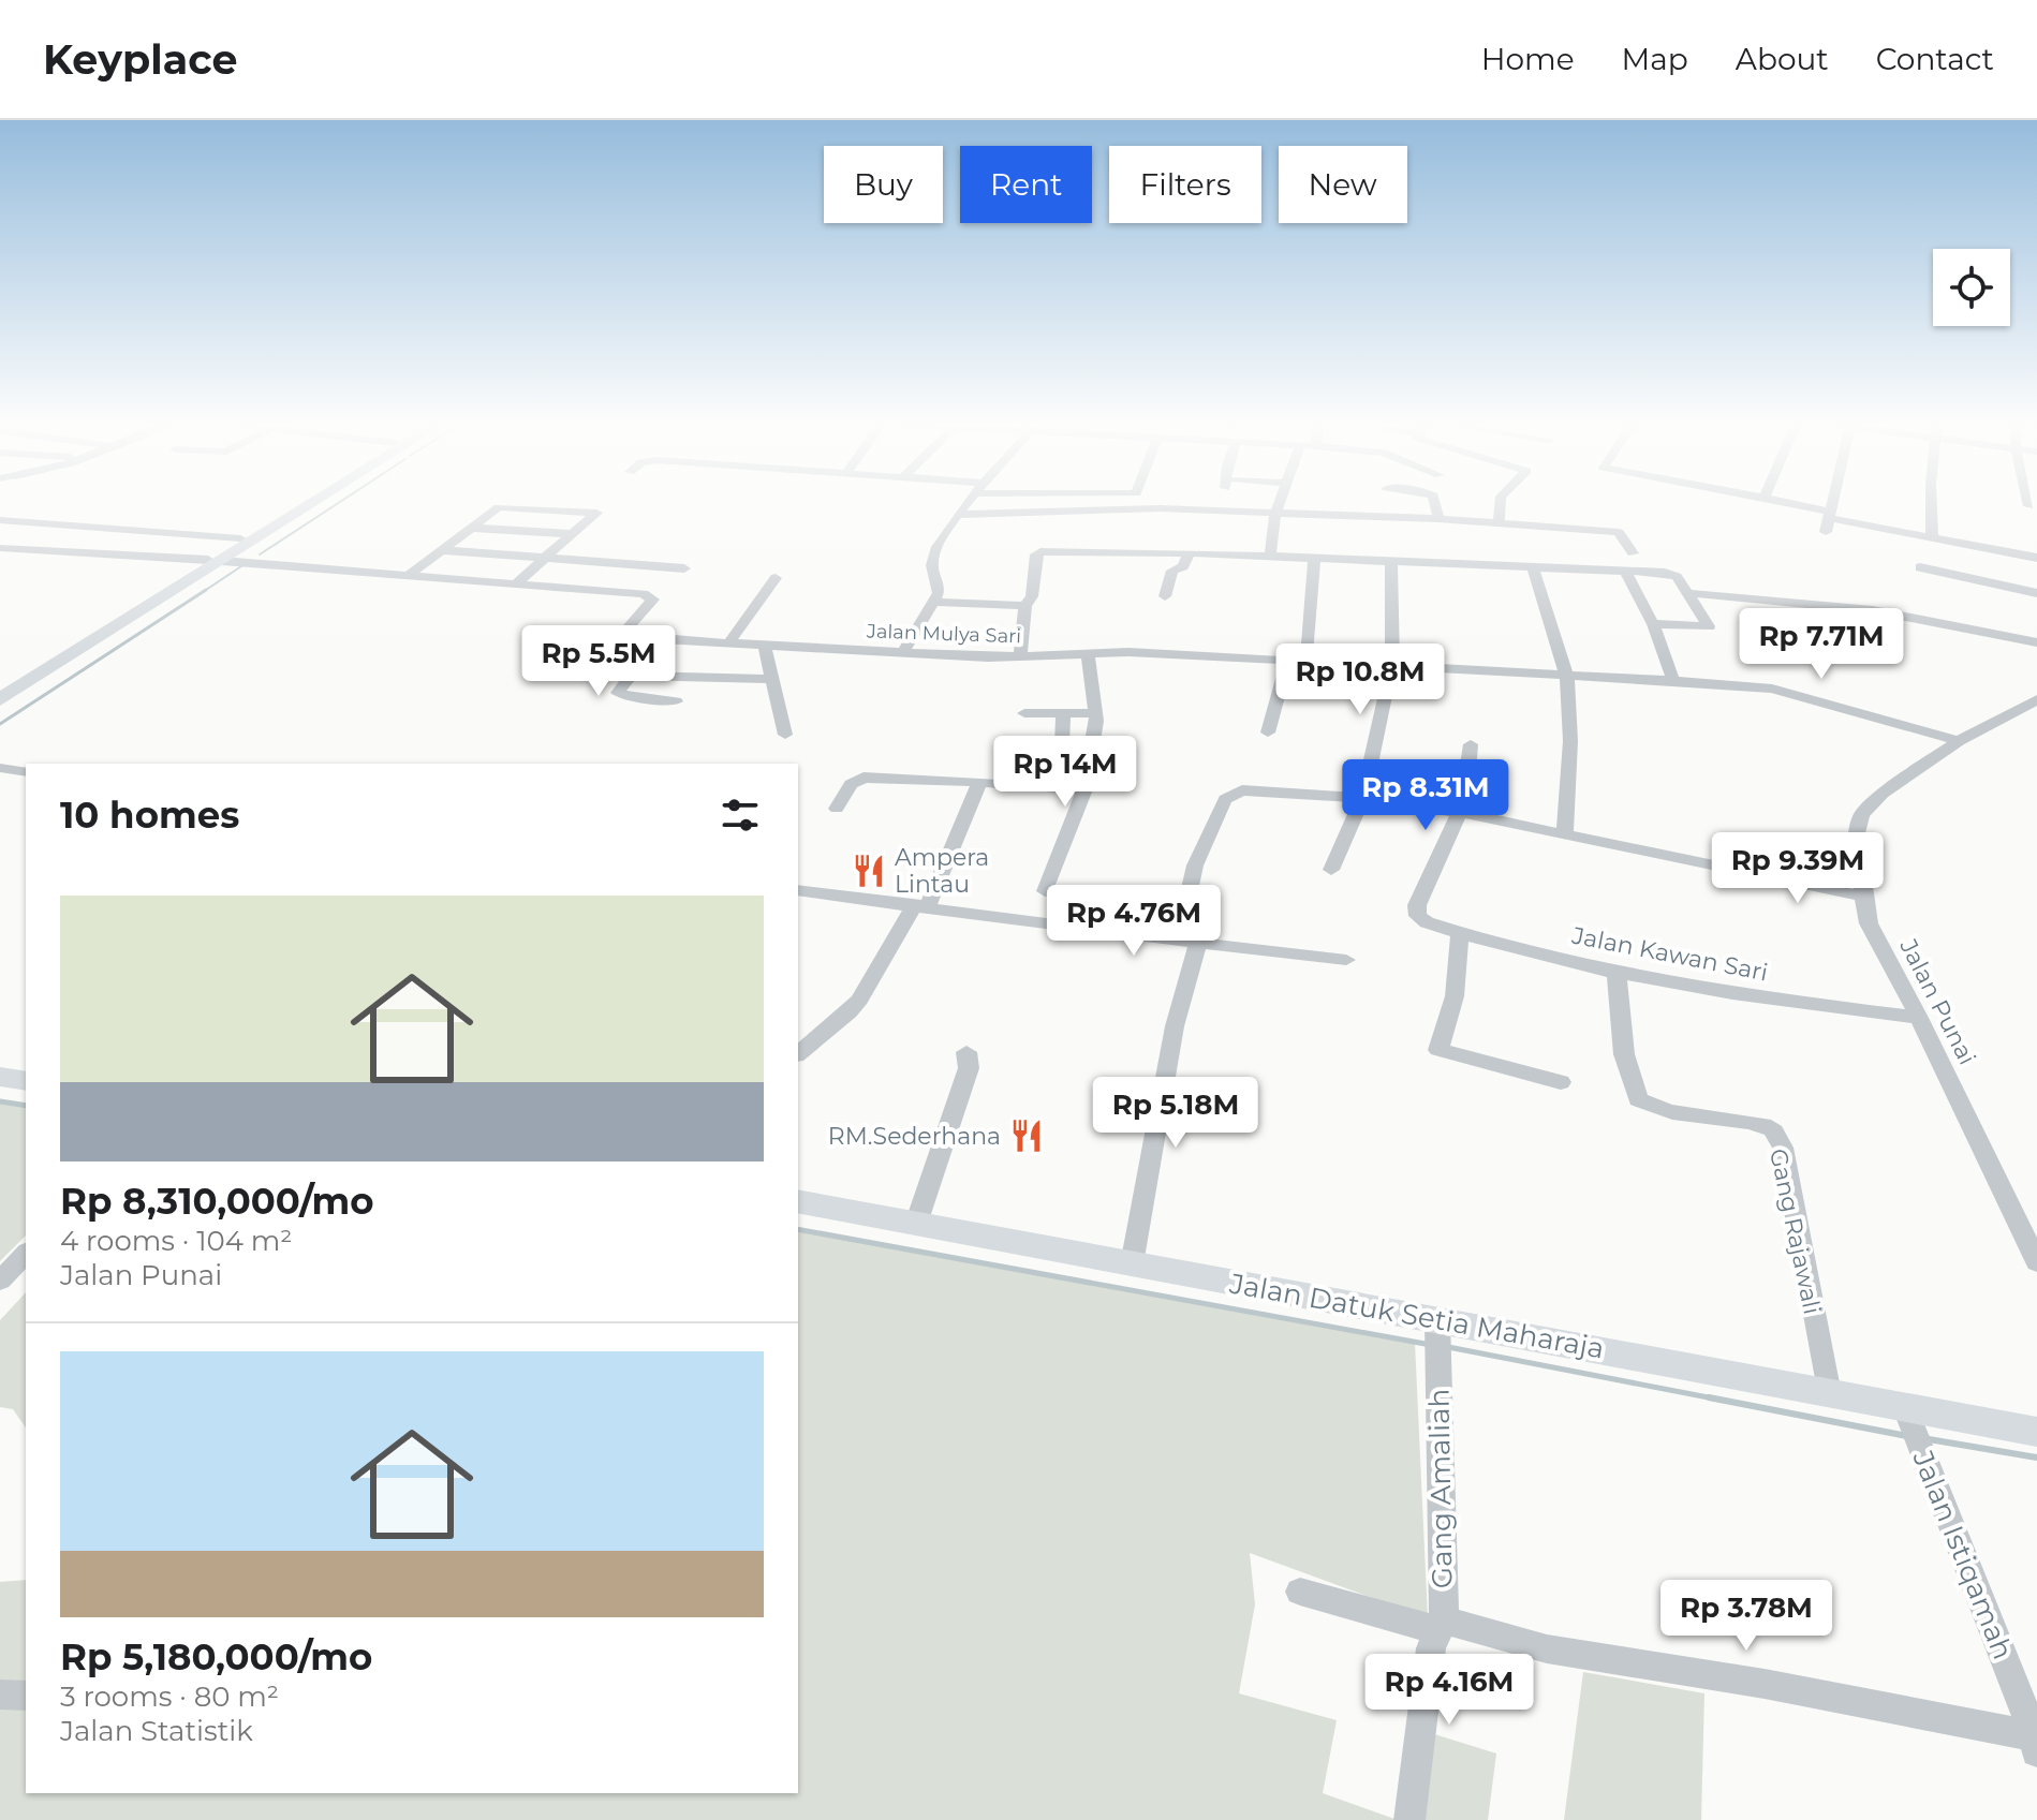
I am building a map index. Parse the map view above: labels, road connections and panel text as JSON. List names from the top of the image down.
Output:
{
  "streets": {
    "main road": ["Jalan Datuk Setia Maharaja"],
    "street": [
      "Jalan Mulya Sari",
      "Jalan Kawan Sari",
      "Jalan Punai",
      "Gang Rajawali",
      "Gang Amaliah",
      "Jalan Istiqamah"
    ]
  },
  "crossings": [
    ["Jalan Mulya Sari", "Jalan Punai"],
    ["Jalan Kawan Sari", "Jalan Punai"],
    ["Jalan Kawan Sari", "Gang Rajawali"],
    ["Gang Rajawali", "Jalan Datuk Setia Maharaja"],
    ["Jalan Datuk Setia Maharaja", "Gang Amaliah"],
    ["Jalan Datuk Setia Maharaja", "Jalan Istiqamah"],
    ["Gang Amaliah", "Jalan Istiqamah"]
  ],
  "places": {
    "restaurant": ["Ampera Lintau", "RM.Sederhana"]
  },
  "page": {
    "header": "Keyplace",
    "nav": [
      "Home",
      "Map",
      "About",
      "Contact"
    ],
    "chip": [
      "Buy",
      "Rent",
      "Filters",
      "New"
    ],
    "price": [
      "Rp 7.71M",
      "Rp 5.5M",
      "Rp 10.8M",
      "Rp 14M",
      "Rp 8.31M",
      "Rp 9.39M",
      "Rp 4.76M",
      "Rp 5.18M",
      "Rp 3.78M",
      "Rp 4.16M"
    ],
    "heading": "10 homes",
    "list": [
      {
        "name": "Rp 8,310,000/mo",
        "note": "4 rooms · 104 m² · Jalan Punai"
      },
      {
        "name": "Rp 5,180,000/mo",
        "note": "3 rooms · 80 m² · Jalan Statistik"
      }
    ]
  }
}
